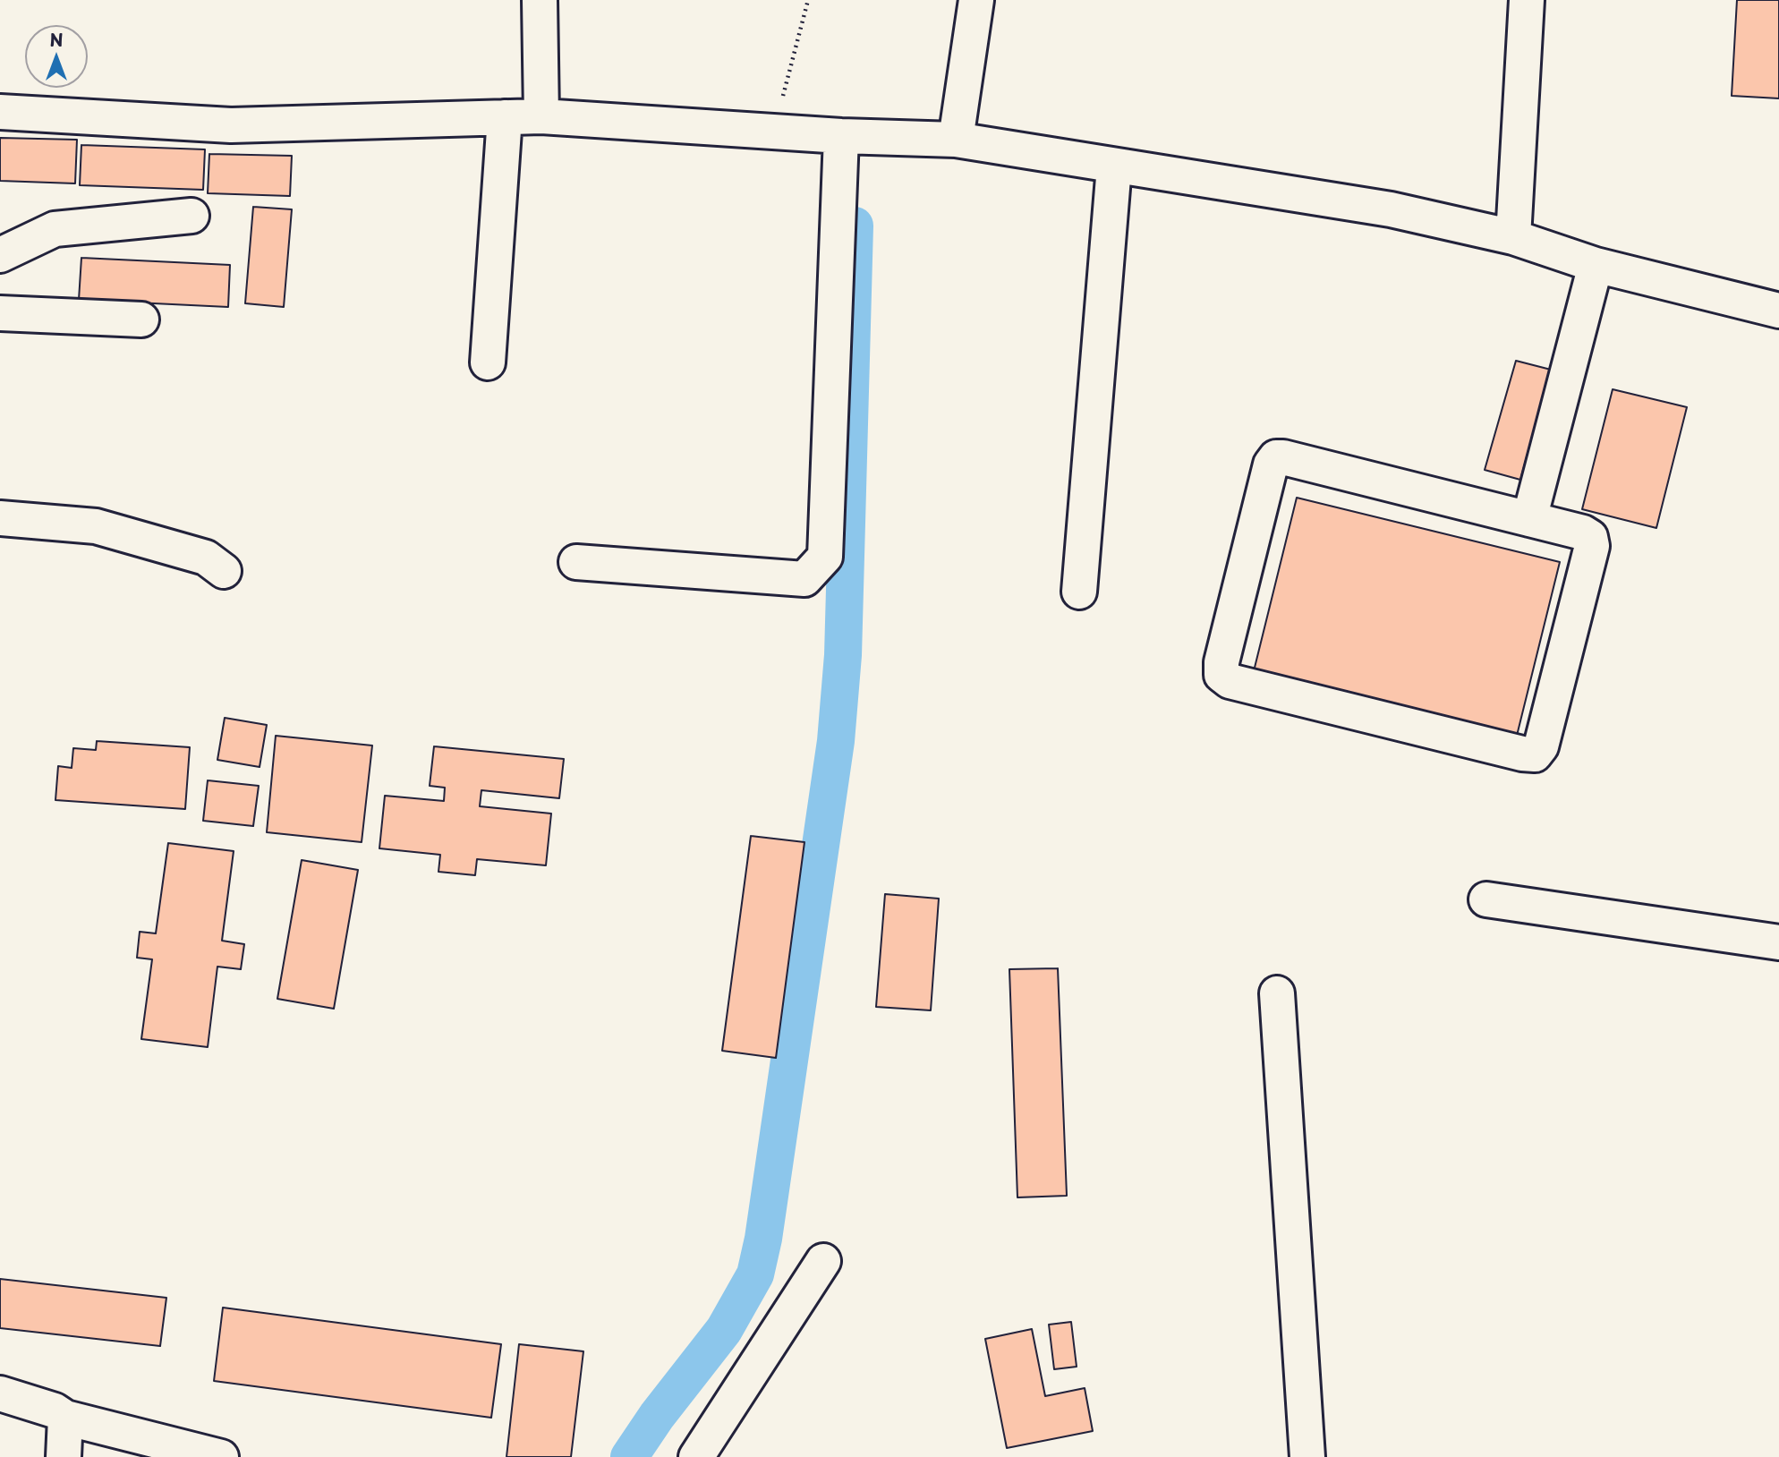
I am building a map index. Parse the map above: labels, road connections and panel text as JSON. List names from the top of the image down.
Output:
{
  "north": "top"
}
